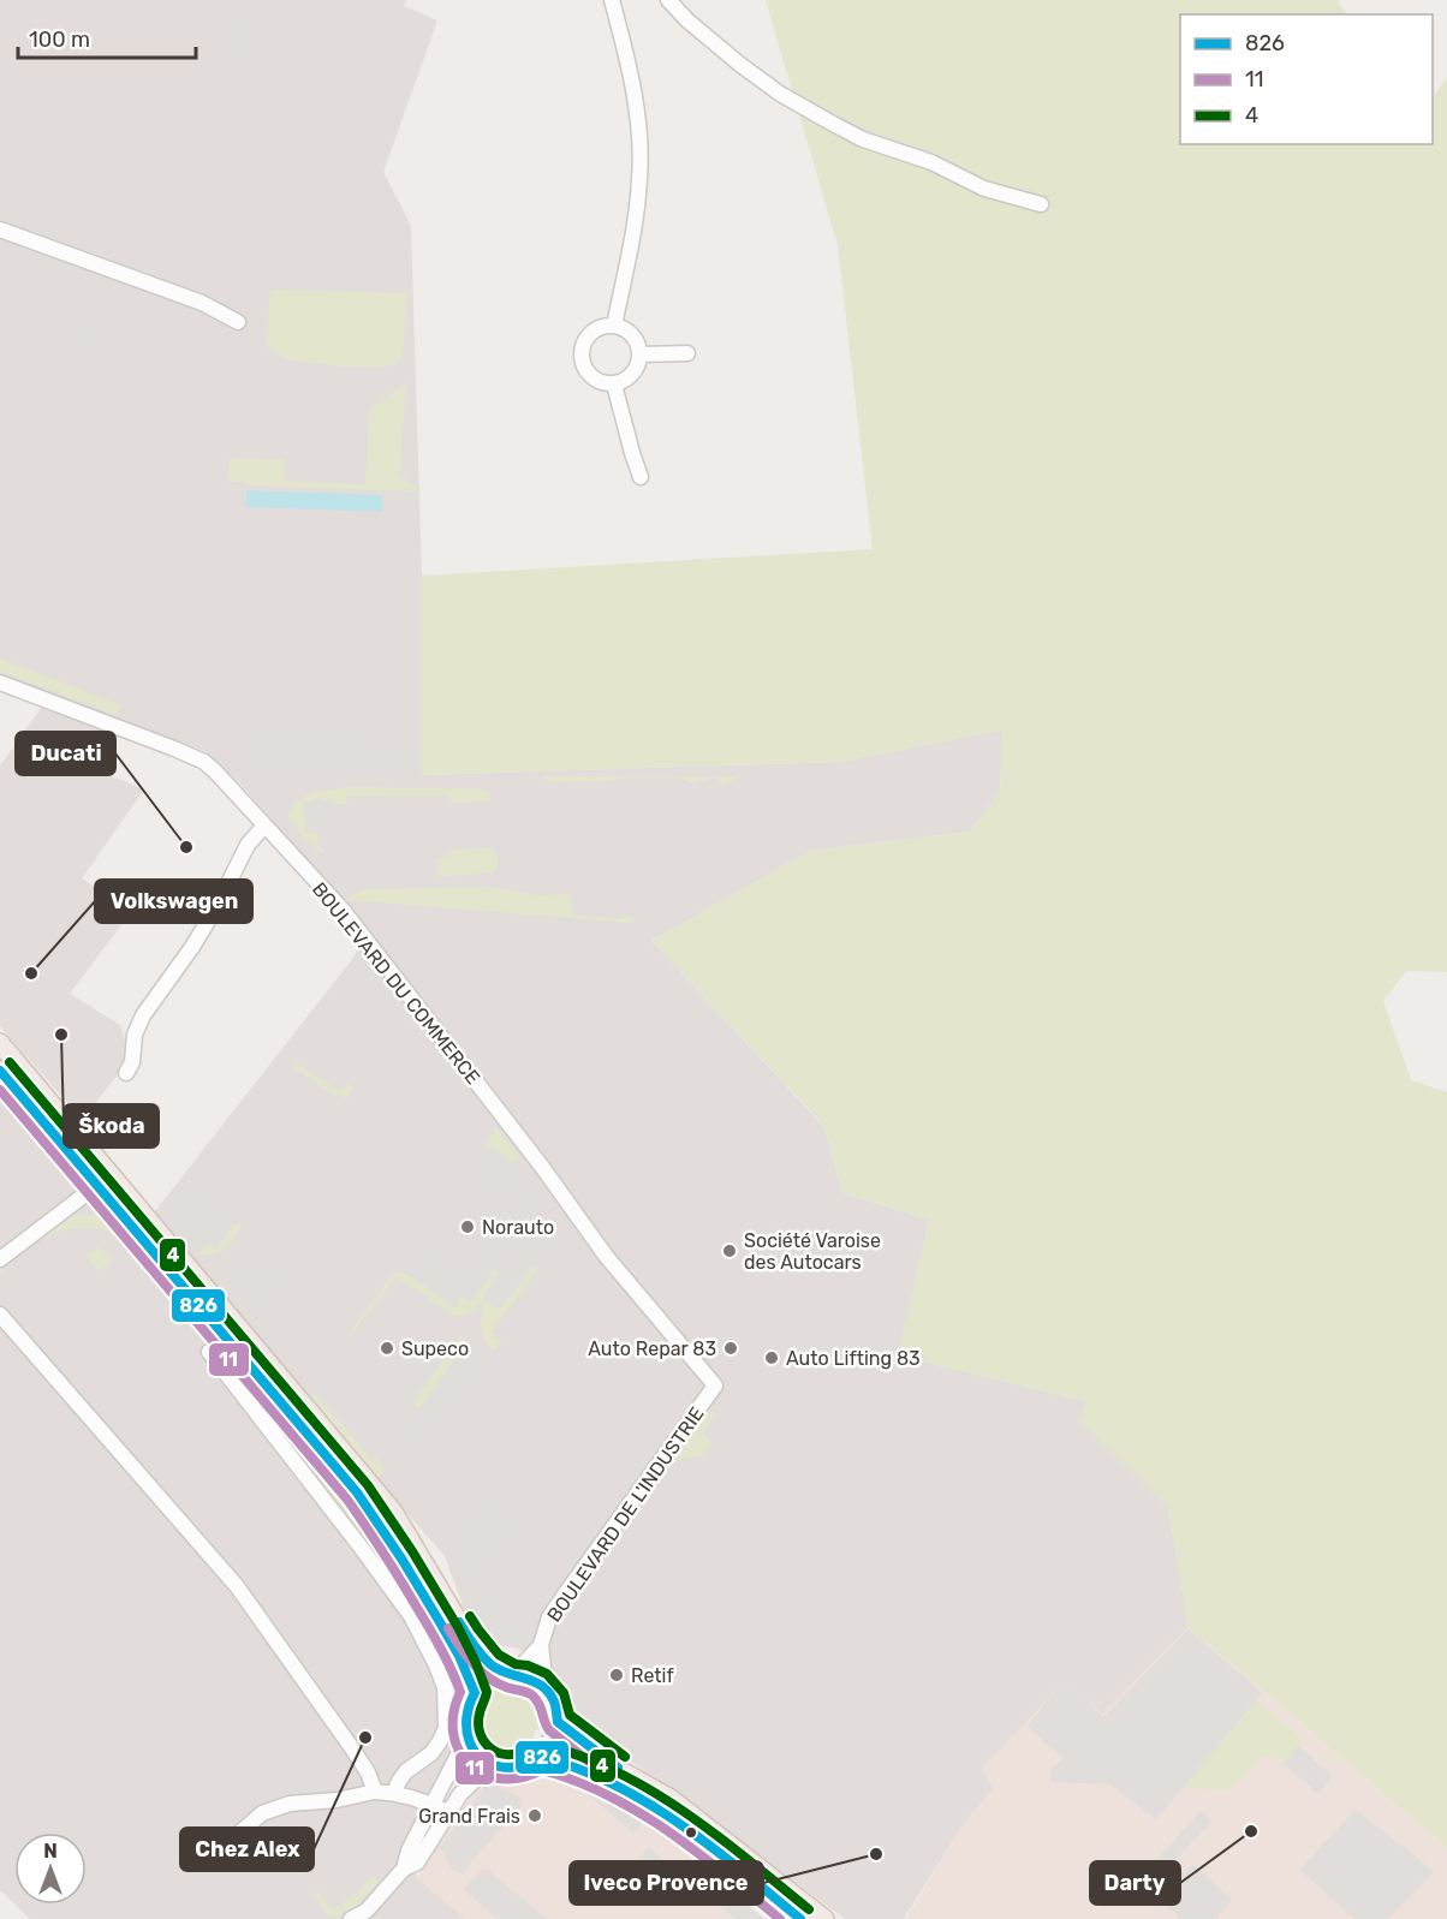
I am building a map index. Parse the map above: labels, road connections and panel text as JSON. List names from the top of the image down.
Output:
{
  "streets": {
    "street": ["BOULEVARD DU COMMERCE", "BOULEVARD DE L'INDUSTRIE"]
  },
  "crossings": [
    ["BOULEVARD DU COMMERCE", "BOULEVARD DE L'INDUSTRIE"]
  ],
  "places": [
    "Ducati",
    "Volkswagen",
    "Škoda",
    "Norauto",
    "Société Varoise des Autocars",
    "Supeco",
    "Auto Repar 83",
    "Auto Lifting 83",
    "Retif",
    "Chez Alex",
    "Grand Frais",
    "Darty",
    "Iveco Provence"
  ],
  "lines": ["transit line 4", "transit line 826", "transit line 11"],
  "legend": ["826", "11", "4"],
  "scale_bar": "100 m",
  "north": "top"
}
